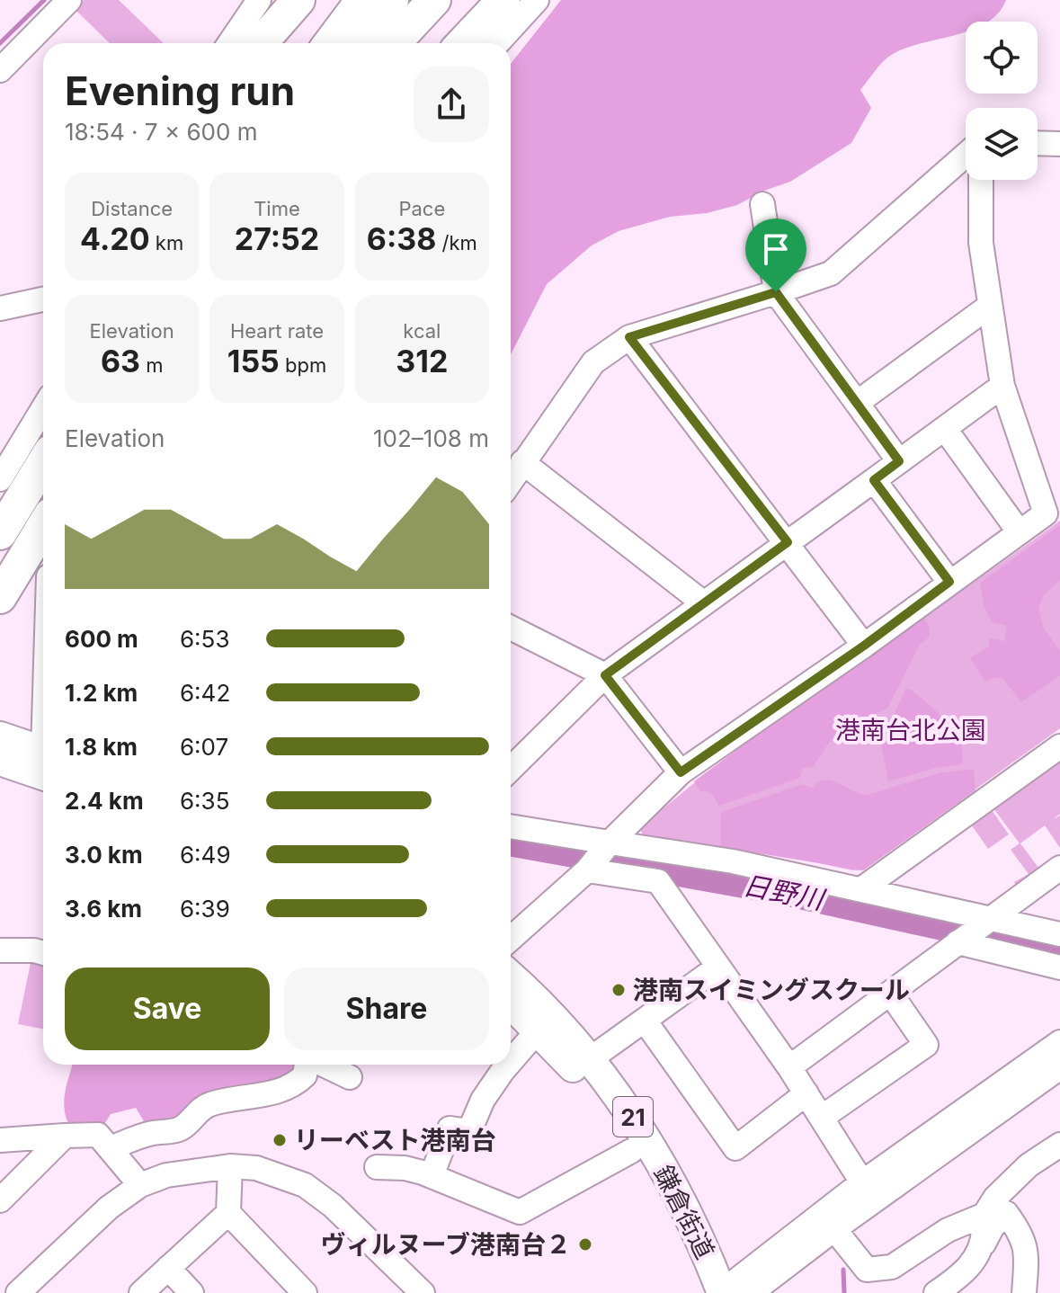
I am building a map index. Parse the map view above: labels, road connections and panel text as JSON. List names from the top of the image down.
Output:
{
  "streets": {
    "main road": ["21", "鎌倉街道"]
  },
  "water": ["日野川"],
  "parks": ["港南台北公園"],
  "places": ["港南スイミングスクール", "リーベスト港南台", "ヴィルヌーブ港南台２"],
  "page": {
    "heading": ["Evening run", "18:54 · 7 × 600 m"],
    "stats": [
      ["Distance", "4.20 km"],
      ["Time", "27:52"],
      ["Pace", "6:38 /km"],
      ["Elevation", "63 m"],
      ["Heart rate", "155 bpm"],
      ["kcal", "312"]
    ],
    "chart": ["Elevation", "102–108 m"],
    "list": [
      {
        "name": "600 m",
        "note": "6:53"
      },
      {
        "name": "1.2 km",
        "note": "6:42"
      },
      {
        "name": "1.8 km",
        "note": "6:07"
      },
      {
        "name": "2.4 km",
        "note": "6:35"
      },
      {
        "name": "3.0 km",
        "note": "6:49"
      },
      {
        "name": "3.6 km",
        "note": "6:39"
      }
    ],
    "buttons": ["Save", "Share"]
  }
}
